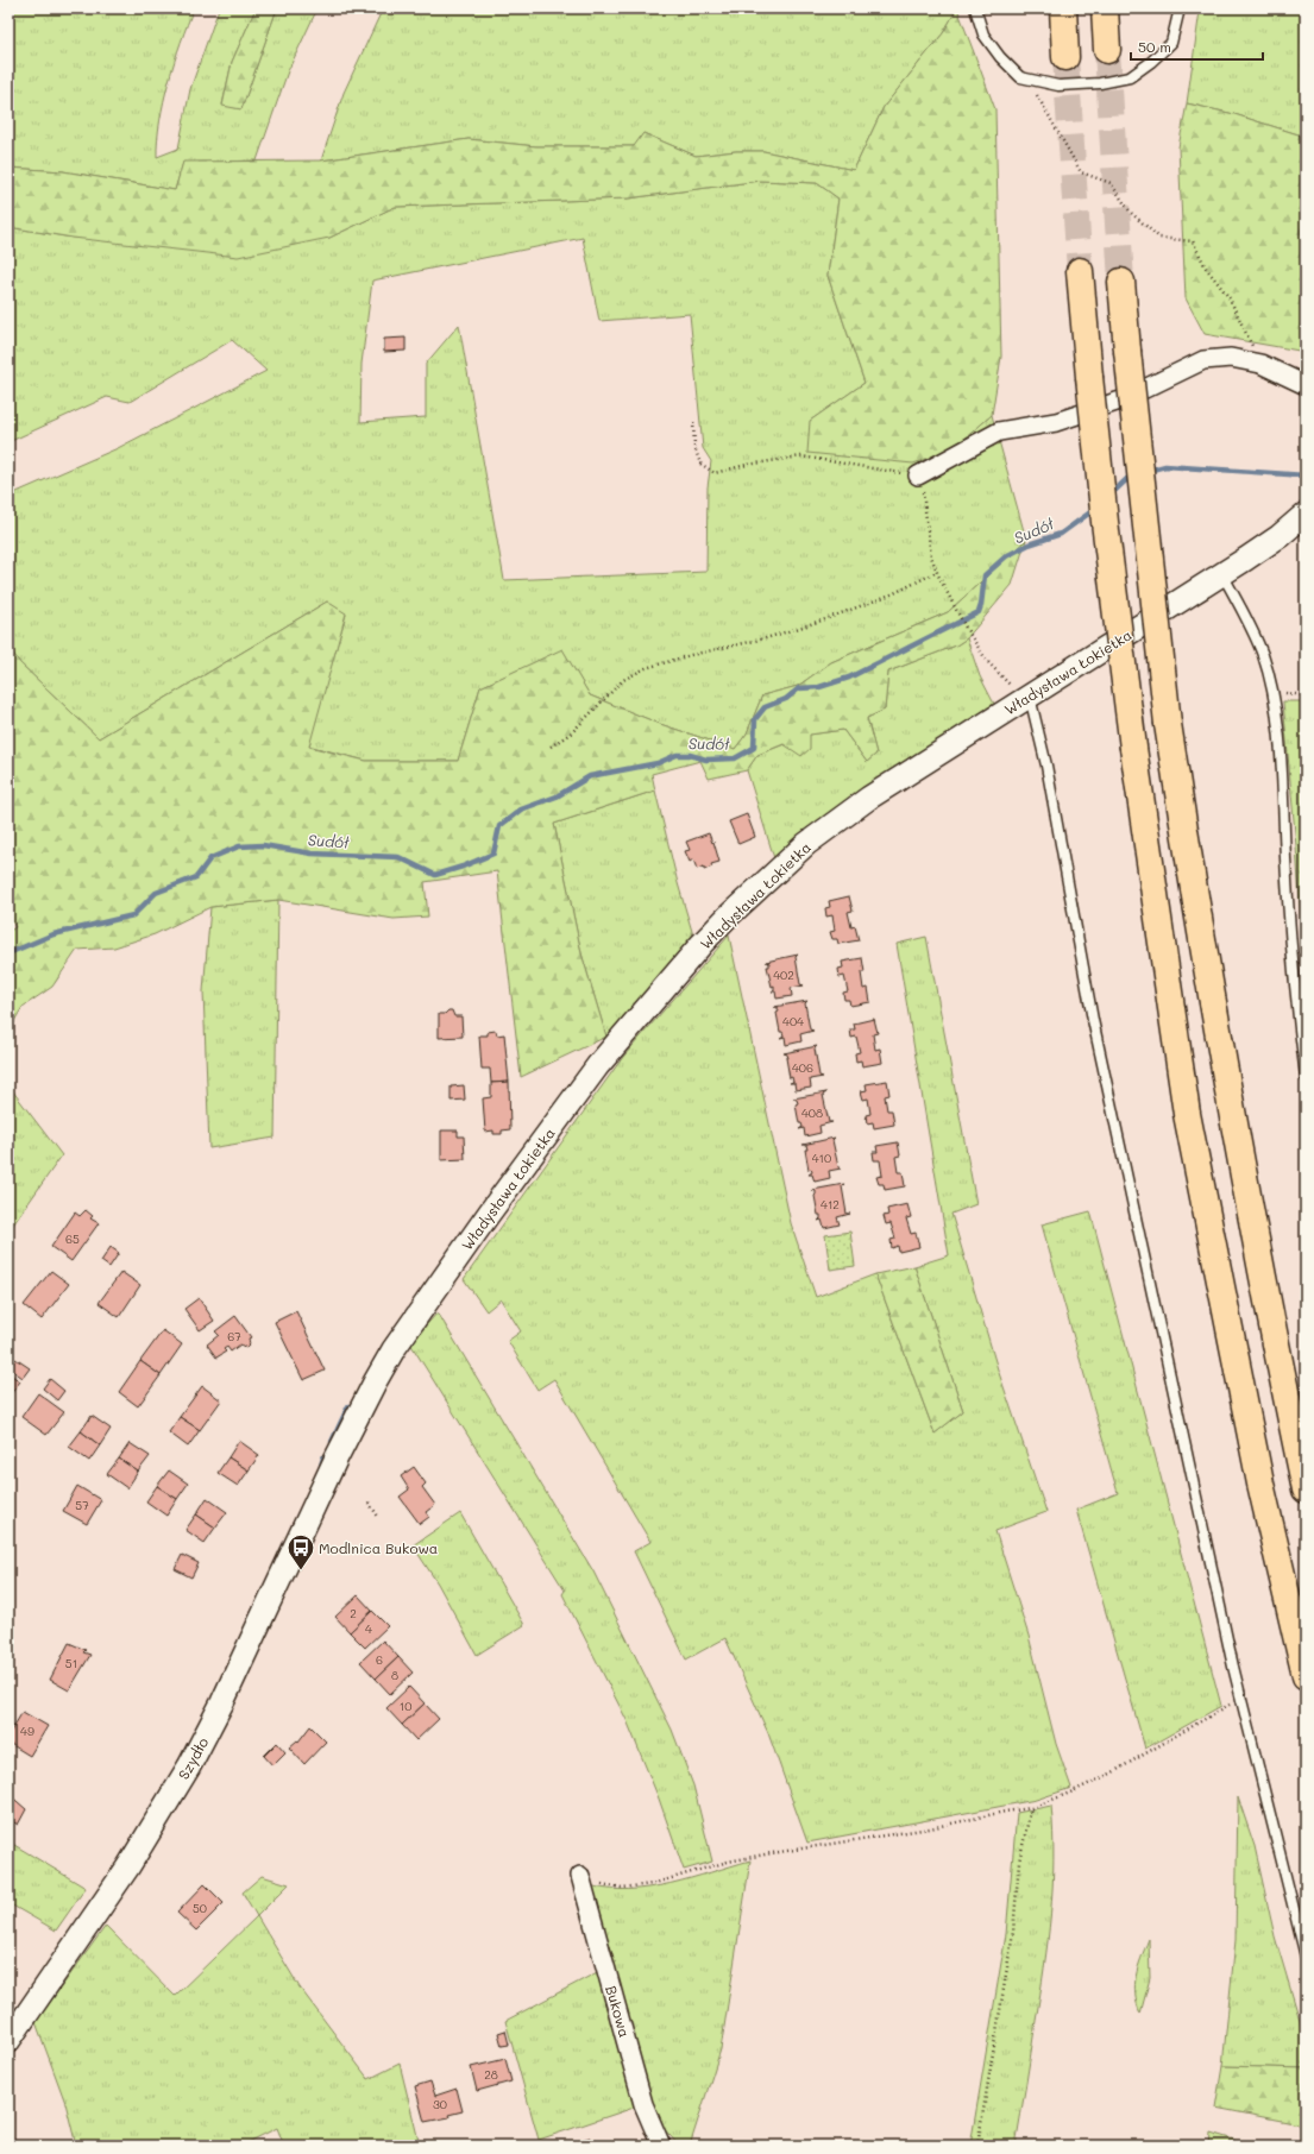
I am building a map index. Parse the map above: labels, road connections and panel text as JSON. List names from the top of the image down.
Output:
{
  "streets": {
    "street": ["Władysława Łokietka", "Szydło", "Bukowa"]
  },
  "crossings": [
    ["Władysława Łokietka", "Szydło"]
  ],
  "water": ["Sudół"],
  "places": {
    "bus stop": ["Modlnica Bukowa"]
  },
  "house_numbers": [
    "402",
    "404",
    "406",
    "408",
    "410",
    "412",
    "65",
    "67",
    "57",
    "2",
    "4",
    "6",
    "51",
    "8",
    "10",
    "49",
    "50",
    "28",
    "30"
  ],
  "scale_bar": "50 m"
}
